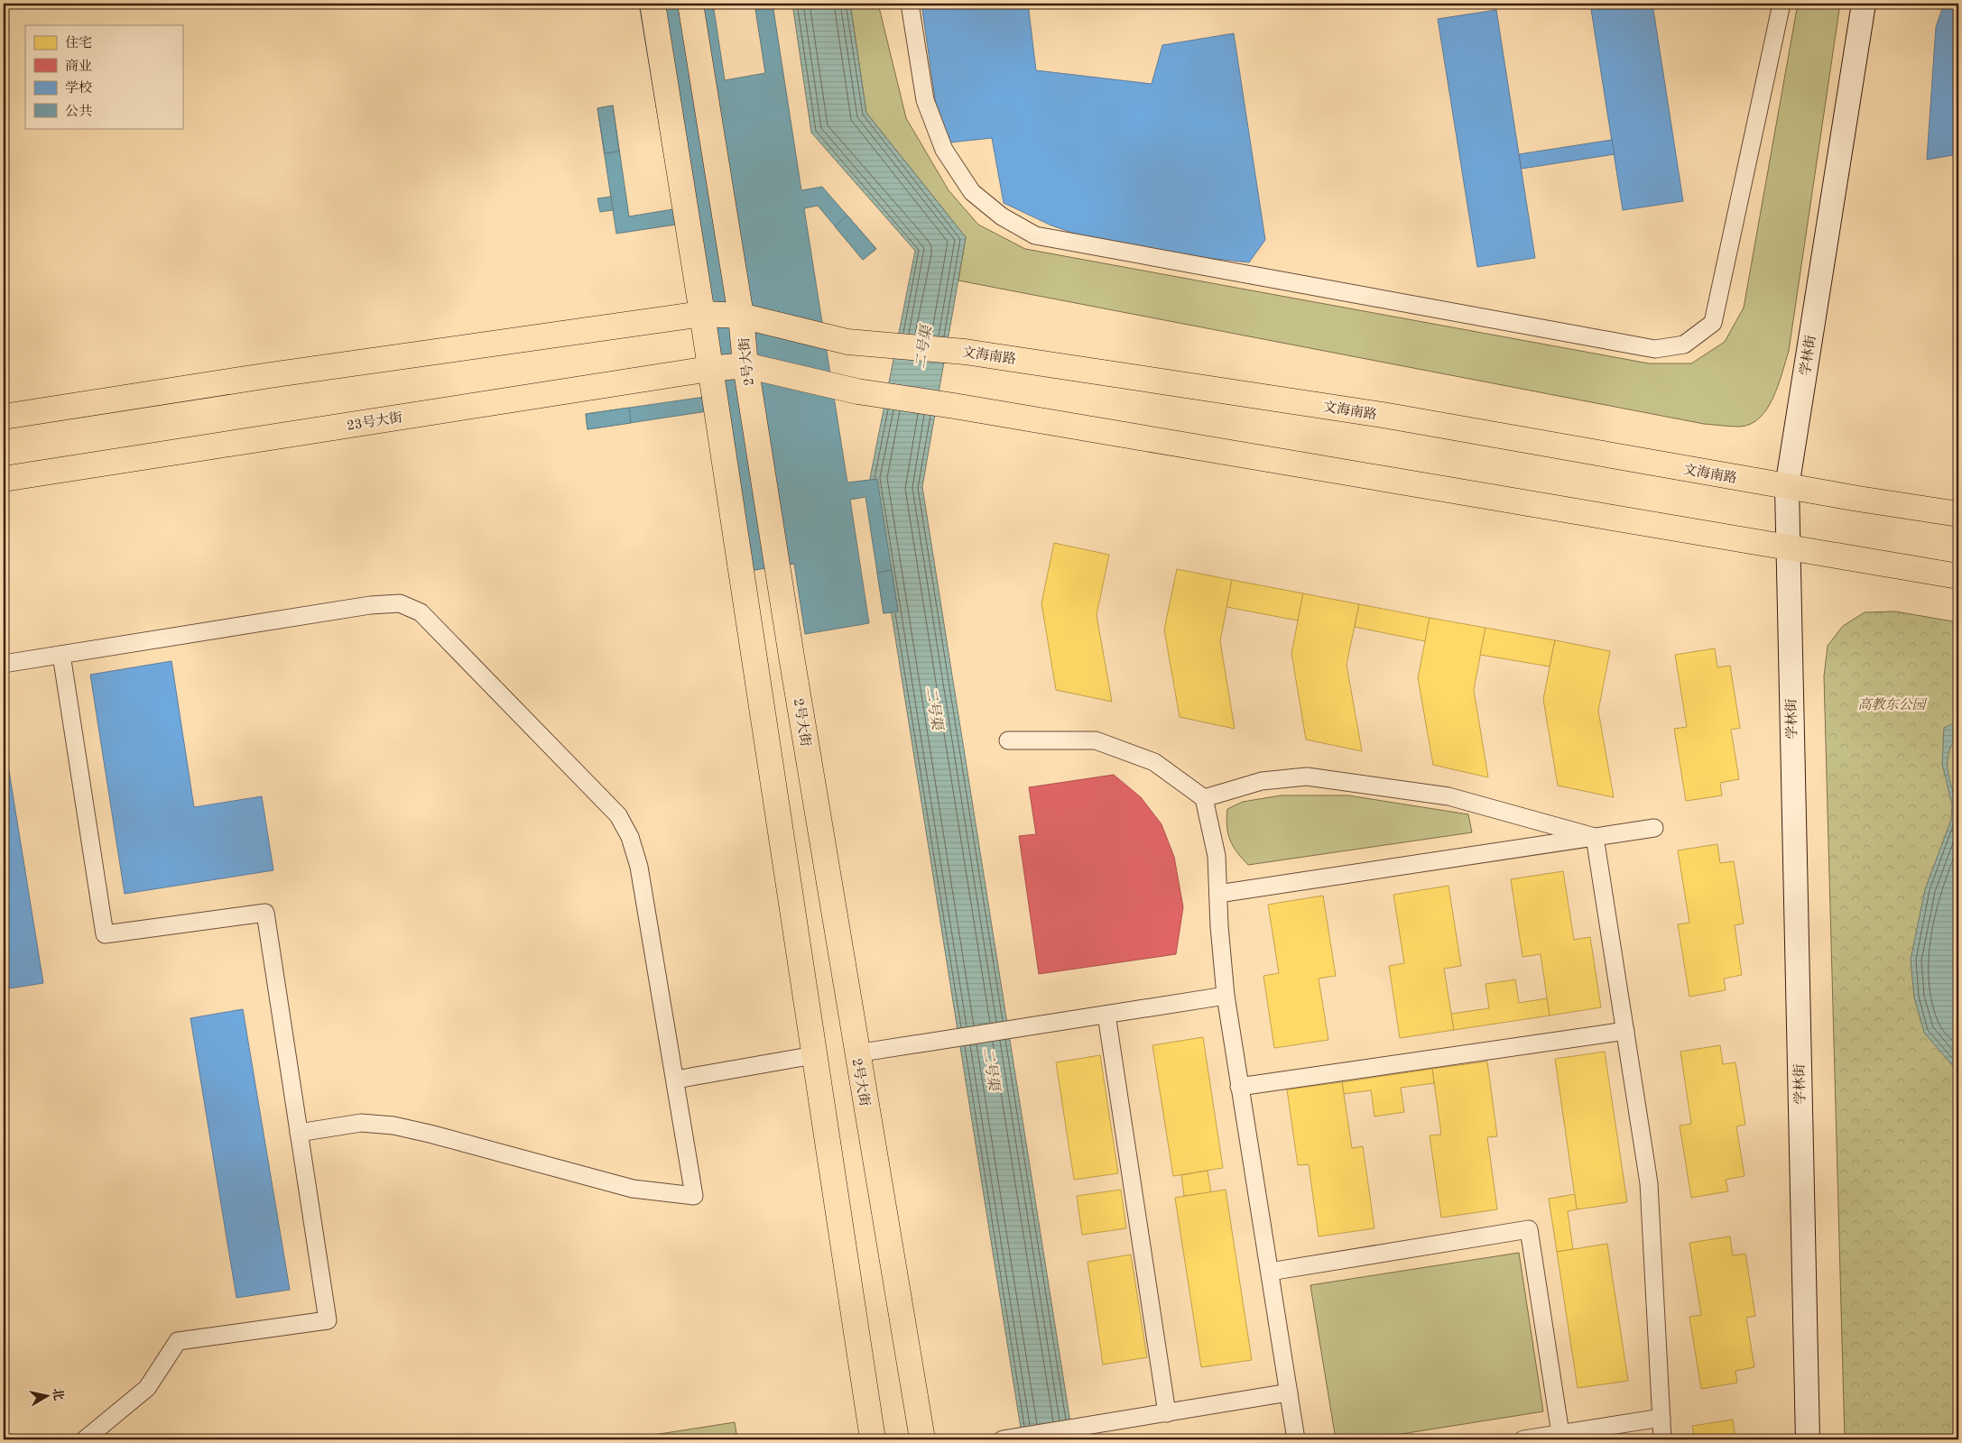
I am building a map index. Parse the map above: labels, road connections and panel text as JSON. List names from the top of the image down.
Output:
{
  "streets": {
    "main road": [
      "文海南路",
      "学林街",
      "2号大街",
      "23号大街"
    ]
  },
  "crossings": [
    ["文海南路", "学林街"],
    ["文海南路", "2号大街"],
    ["2号大街", "23号大街"]
  ],
  "water": ["二号渠"],
  "parks": ["高教东公园"],
  "legend": [
    "住宅",
    "商业",
    "学校",
    "公共"
  ],
  "north": "right"
}
